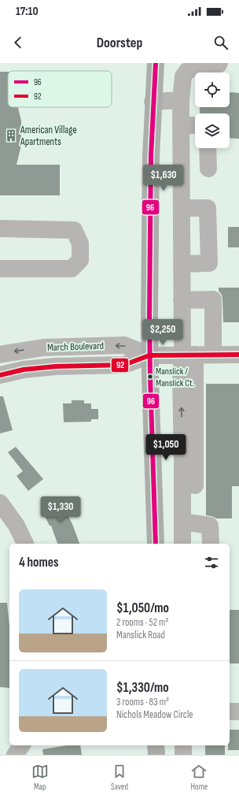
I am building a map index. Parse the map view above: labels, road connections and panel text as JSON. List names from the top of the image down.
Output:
{
  "streets": {
    "street": ["March Boulevard"]
  },
  "places": {
    "building": ["American Village Apartments"],
    "other": ["Manslick / Manslick Ct."]
  },
  "lines": ["transit line 96", "transit line 92"],
  "legend": ["96", "92"],
  "page": {
    "status": "17:10",
    "header": "Doorstep",
    "price": [
      "$1,630",
      "$2,250",
      "$1,050",
      "$1,330"
    ],
    "heading": "4 homes",
    "list": [
      {
        "name": "$1,050/mo",
        "note": "2 rooms · 52 m² · Manslick Road"
      },
      {
        "name": "$1,330/mo",
        "note": "3 rooms · 83 m² · Nichols Meadow Circle"
      }
    ],
    "tabs": ["Map", "Saved", "Home"]
  }
}
